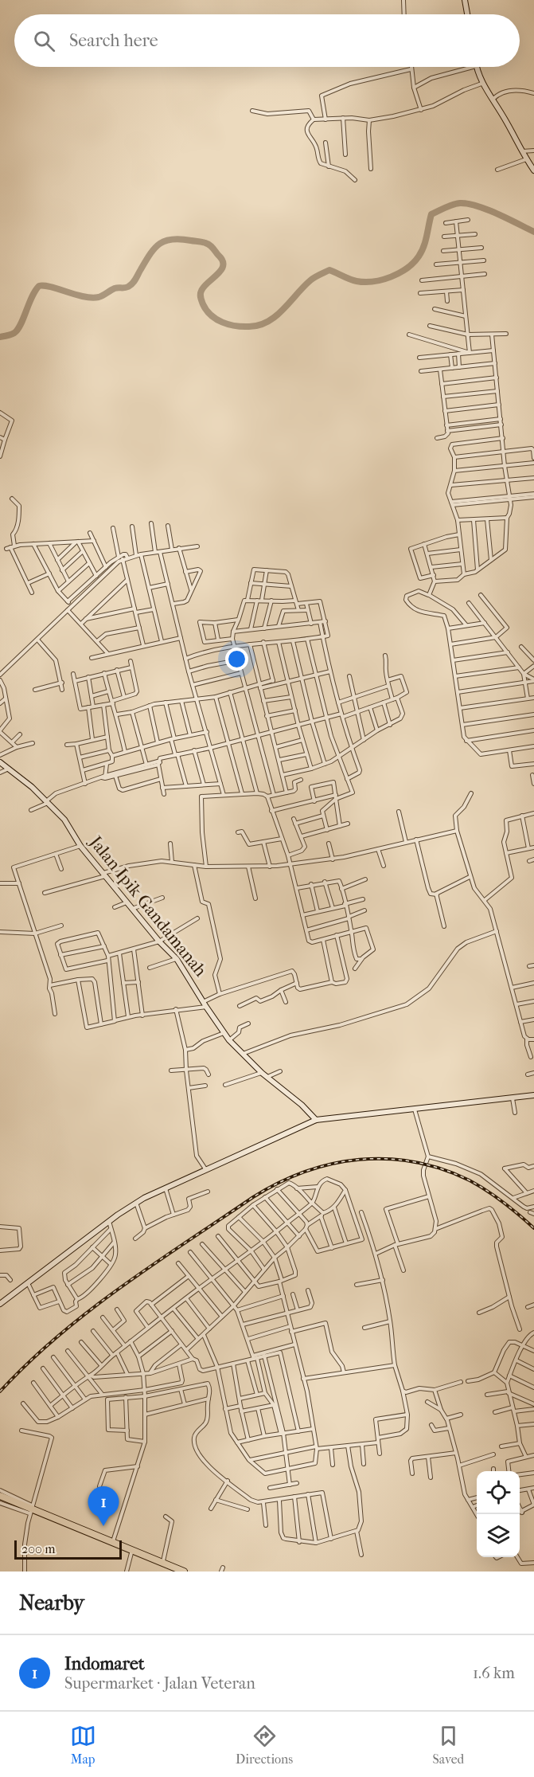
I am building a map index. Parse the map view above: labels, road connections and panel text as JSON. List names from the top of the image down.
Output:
{
  "streets": {
    "street": ["Jalan Ipik Gandamanah"]
  },
  "scale_bar": "200 m",
  "page": {
    "search": "Search here",
    "pins": "1",
    "scale": "200 m",
    "heading": "Nearby",
    "list": [
      {
        "mark": "1",
        "name": "Indomaret",
        "note": "Supermarket · Jalan Veteran",
        "value": "1.6 km"
      }
    ],
    "nav": ["Map", "Directions", "Saved"]
  }
}
